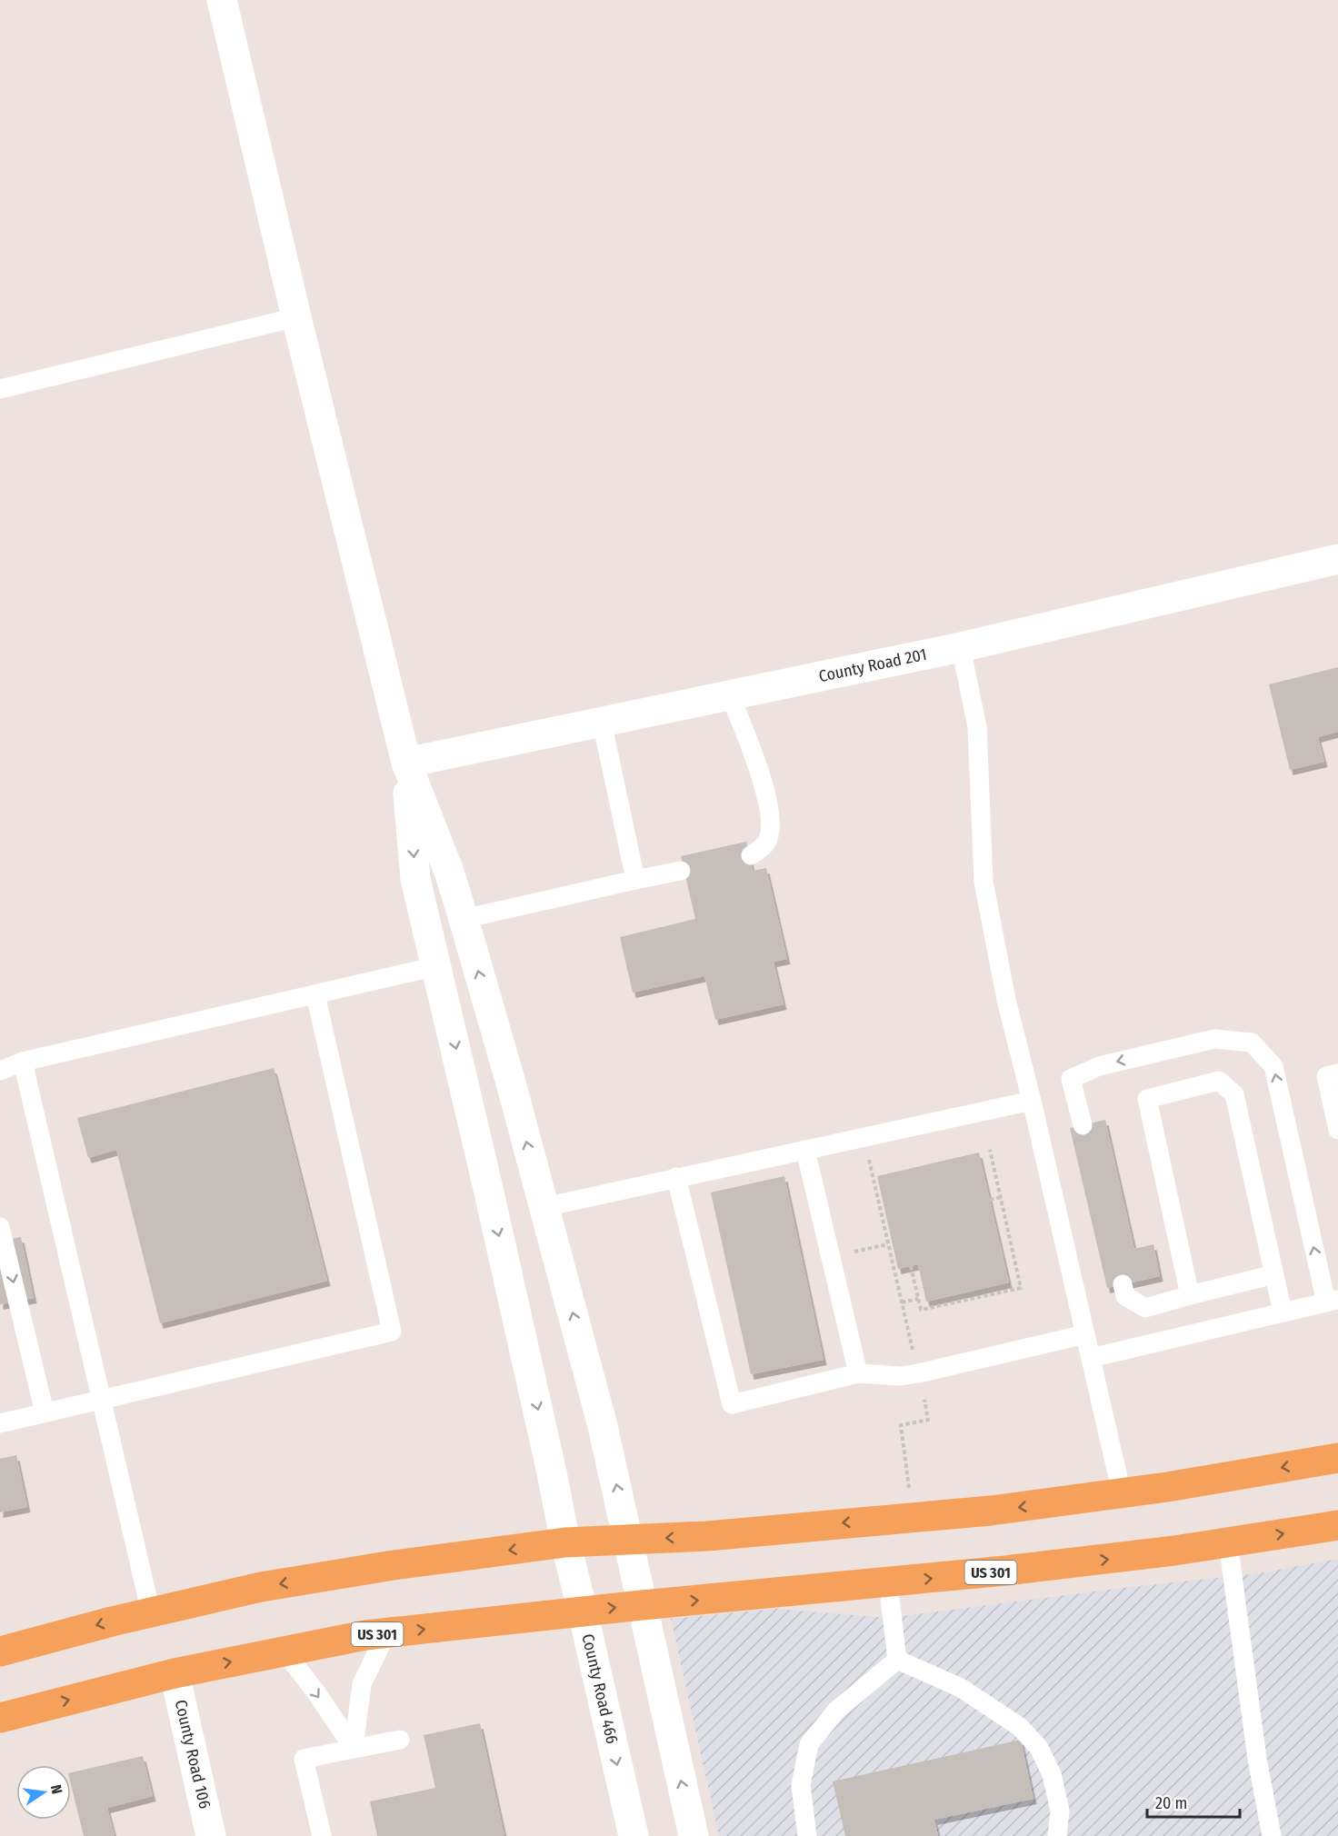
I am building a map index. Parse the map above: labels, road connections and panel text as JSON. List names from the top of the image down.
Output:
{
  "streets": {
    "main road": ["US 301"],
    "street": ["County Road 201", "County Road 466", "County Road 106"]
  },
  "crossings": [
    ["County Road 201", "County Road 466"],
    ["US 301", "County Road 466"],
    ["US 301", "County Road 106"]
  ],
  "scale_bar": "20 m",
  "north": "right"
}
